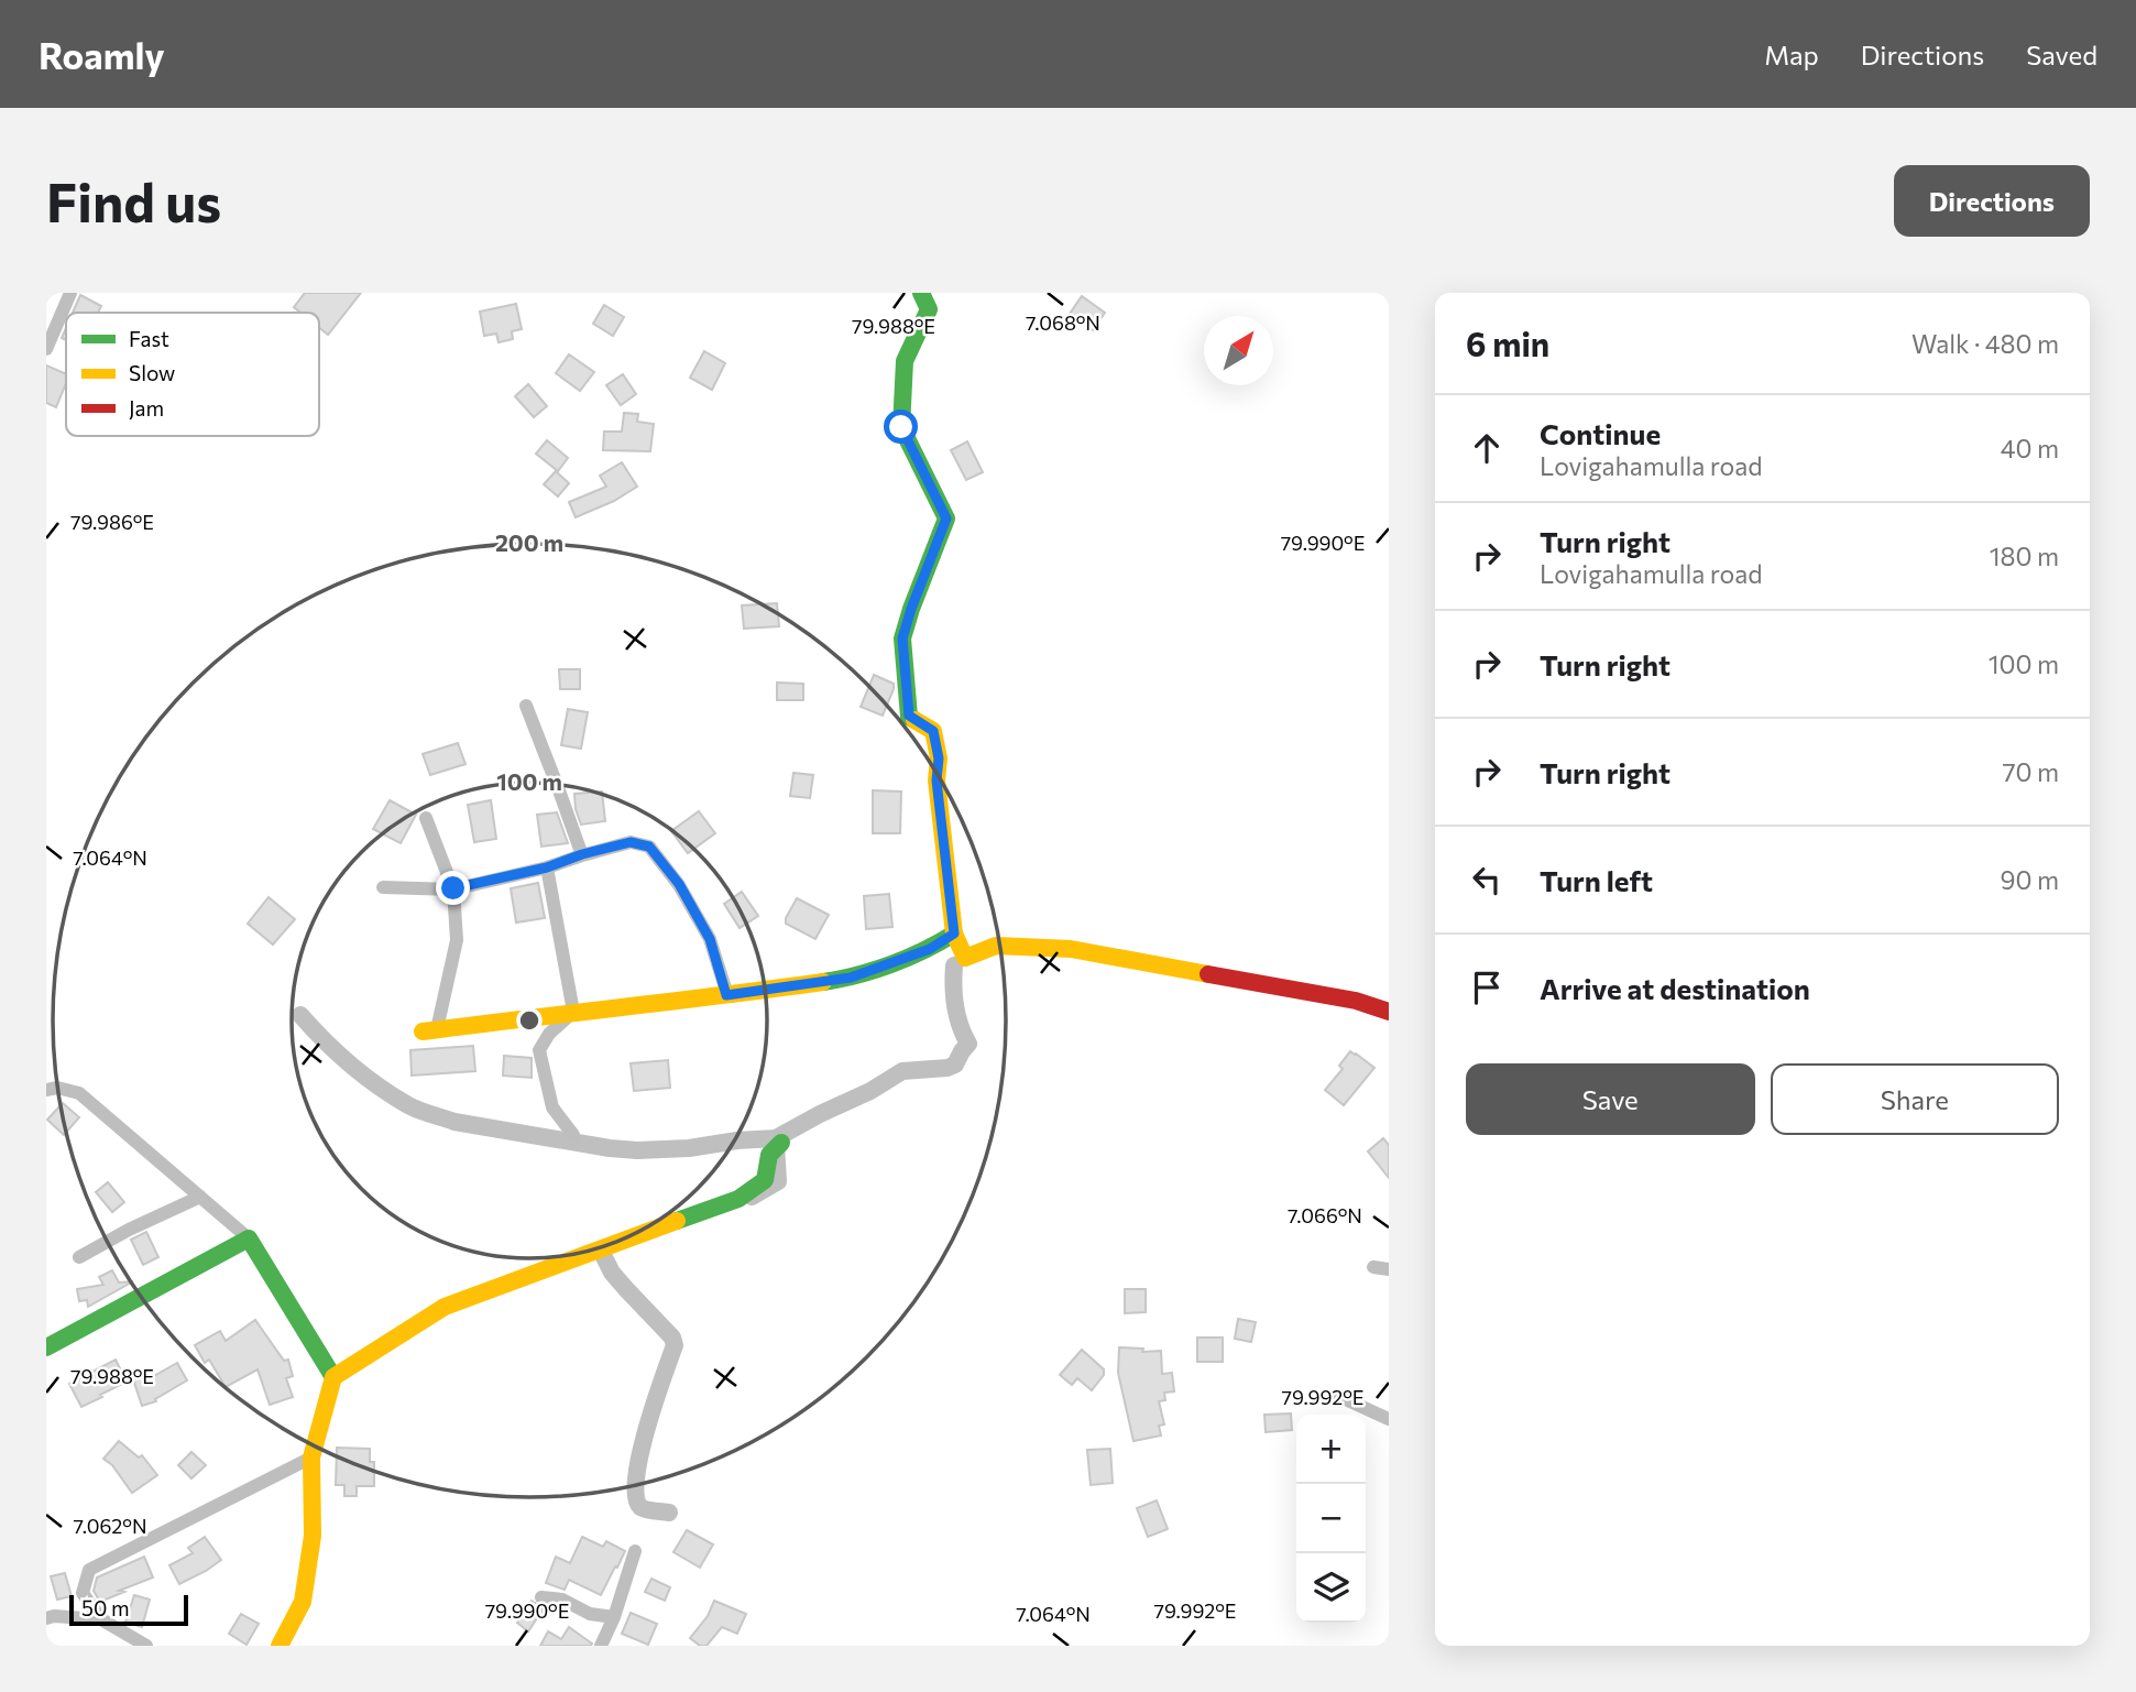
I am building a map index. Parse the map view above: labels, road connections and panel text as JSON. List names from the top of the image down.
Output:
{
  "legend": ["Fast", "Slow", "Jam"],
  "scale_bar": "50 m",
  "north": "top right",
  "page": {
    "header": "Roamly",
    "nav": ["Map", "Directions", "Saved"],
    "buttons": [
      "Directions",
      ["Save", "Share"]
    ],
    "title": "Find us",
    "heading": ["6 min", "Walk · 480 m"],
    "list": [
      ["Continue", "Lovigahamulla road", "40 m"],
      ["Turn right", "Lovigahamulla road", "180 m"],
      ["Turn right", "100 m"],
      ["Turn right", "70 m"],
      ["Turn left", "90 m"],
      "Arrive at destination"
    ],
    "map_buttons": ["+", "−"],
    "scale": "50 m"
  },
  "coordinates": [
    "7.068°N",
    "79.988°E",
    "79.986°E",
    "79.990°E",
    "7.064°N",
    "7.066°N",
    "79.992°E",
    "7.062°N"
  ],
  "rings": ["200 m", "100 m"]
}
